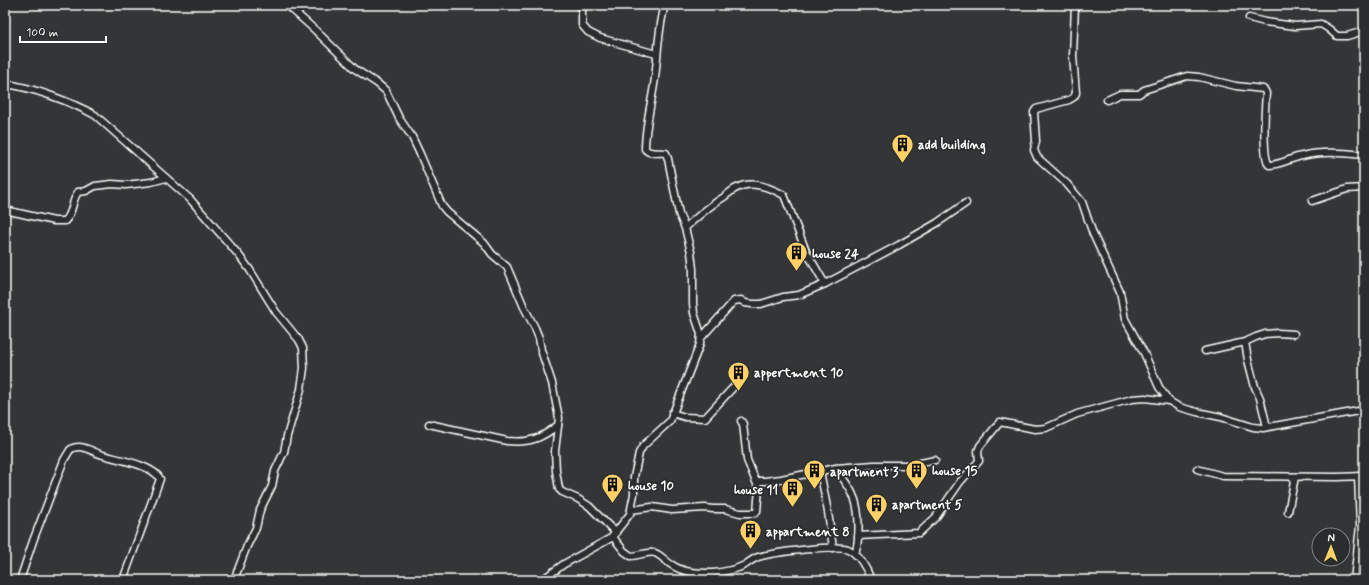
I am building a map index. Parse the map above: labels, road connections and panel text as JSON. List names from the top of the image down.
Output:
{
  "places": {
    "building": [
      "add building",
      "house 24",
      "appertment 10",
      "house 15",
      "apartment 3",
      "house 10",
      "house 11",
      "apartment 5",
      "appartment 8"
    ]
  },
  "scale_bar": "100 m",
  "north": "top"
}
